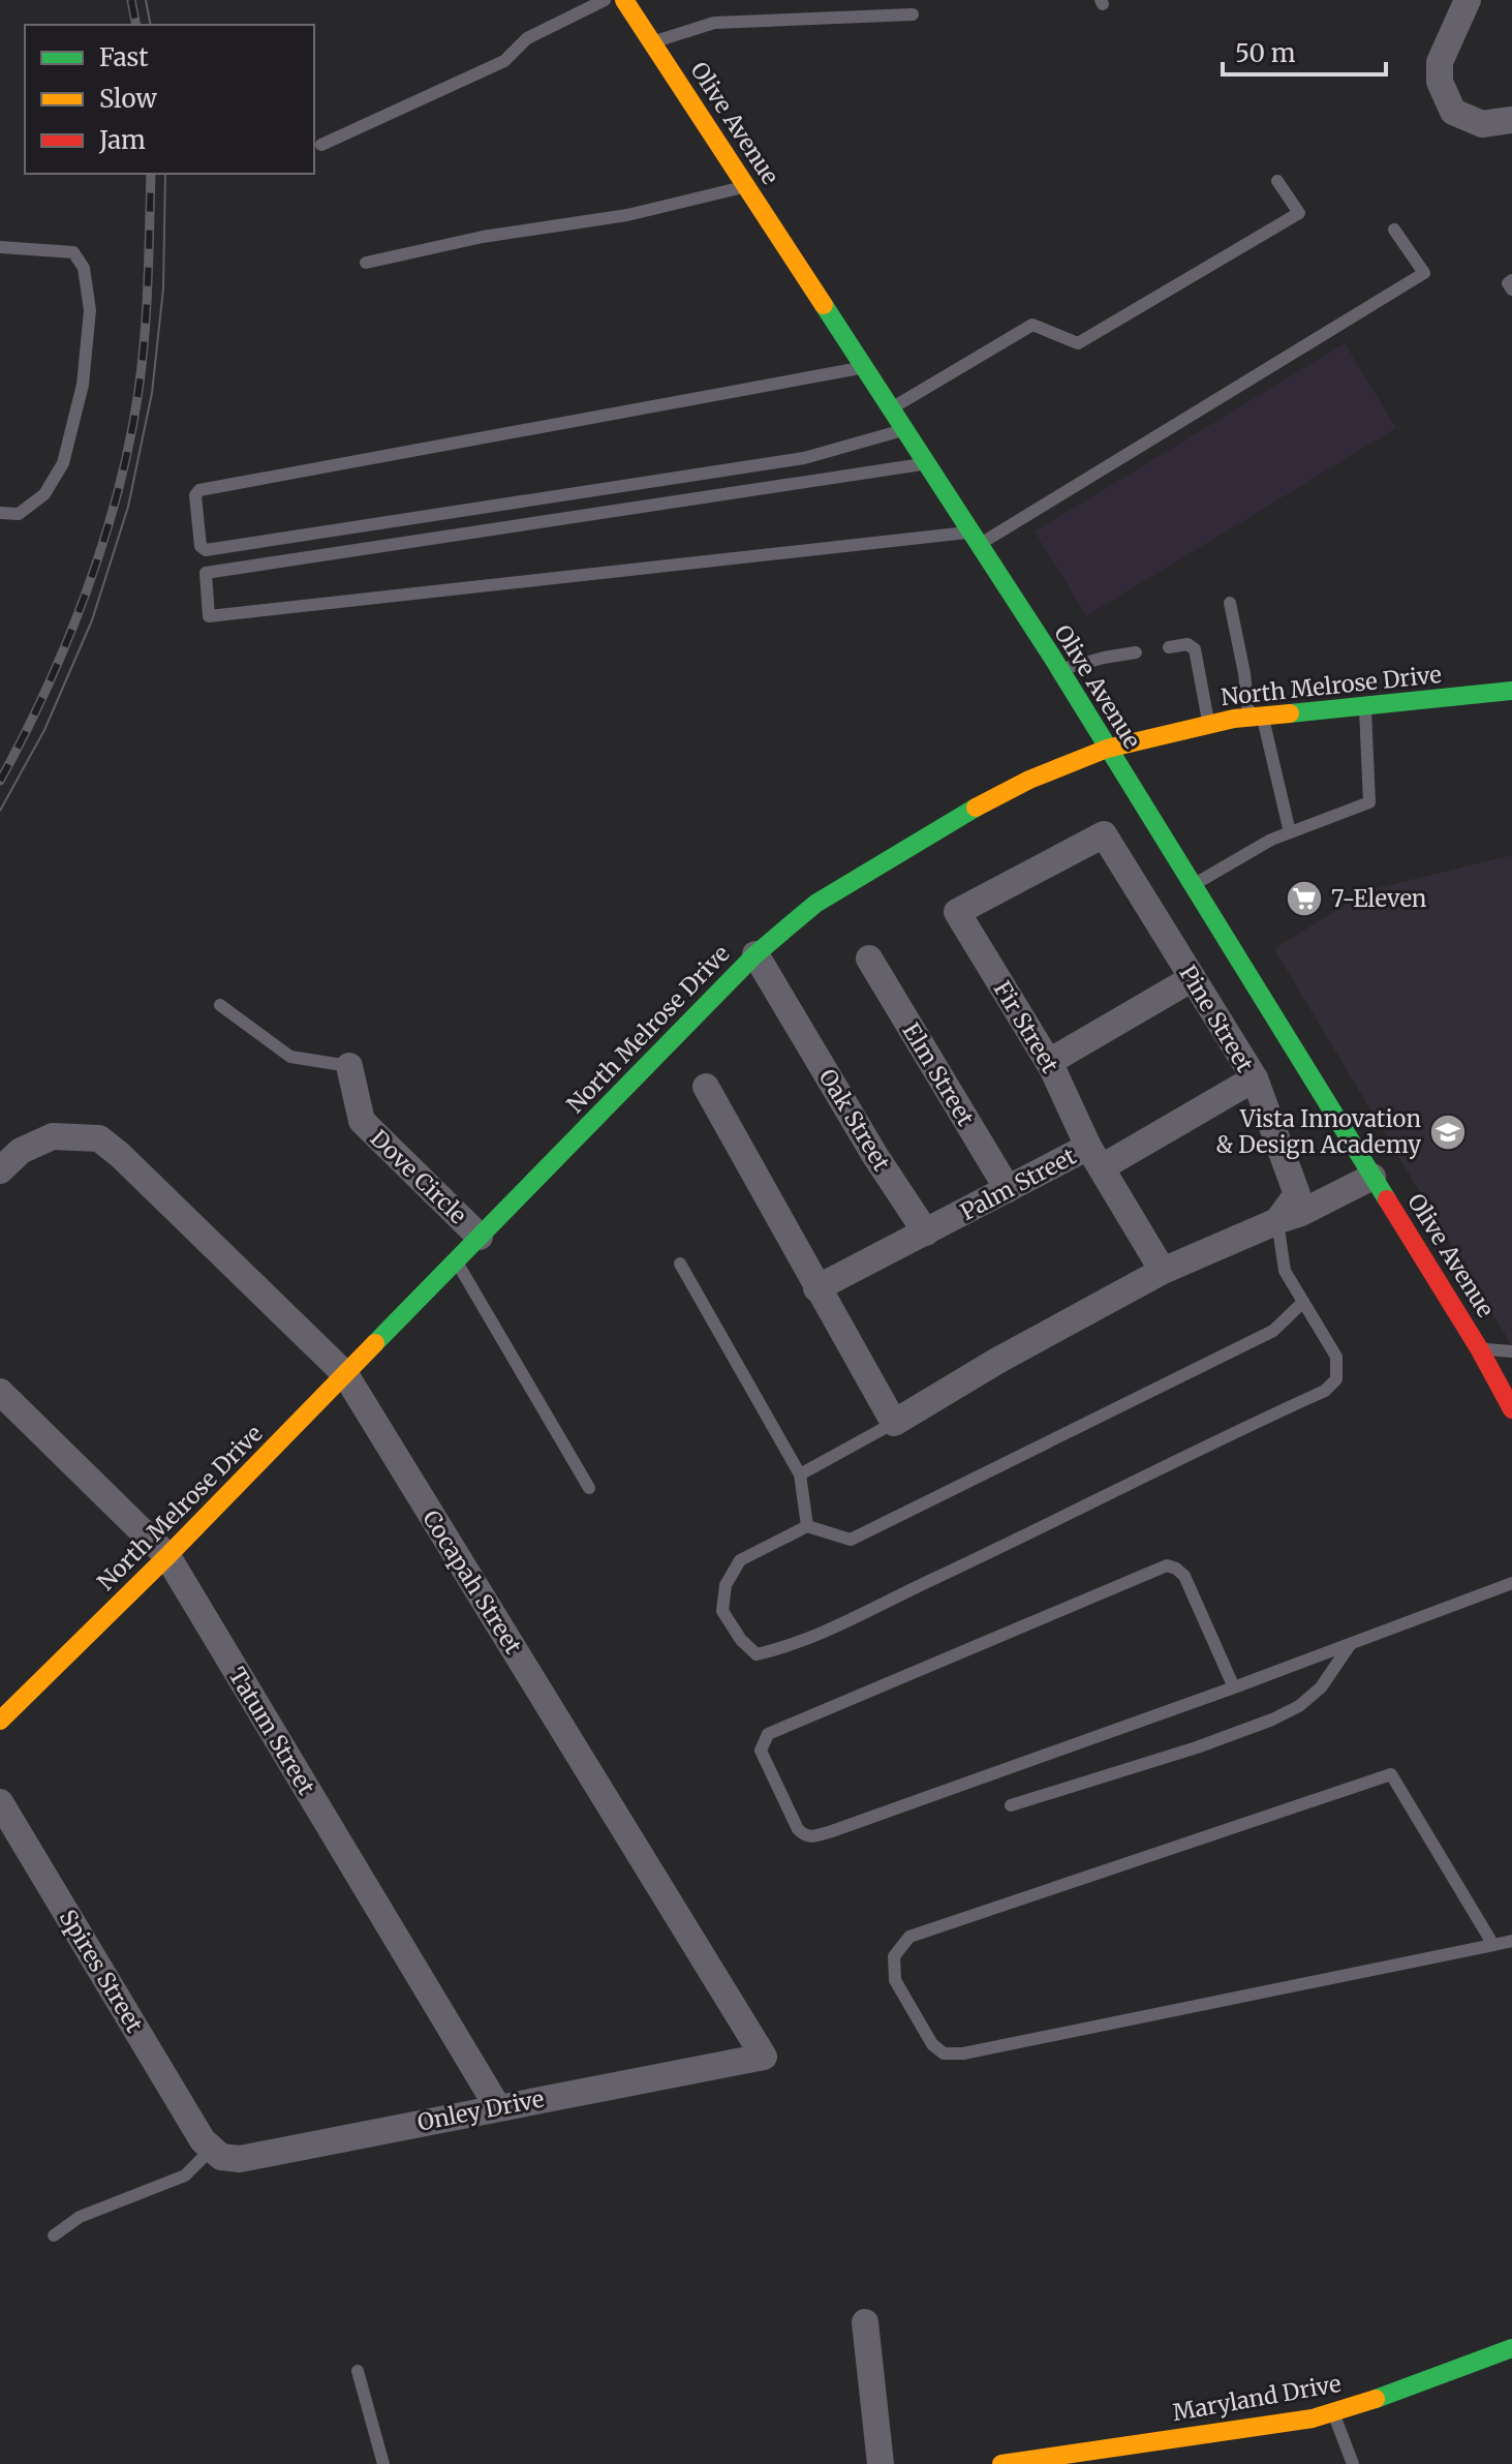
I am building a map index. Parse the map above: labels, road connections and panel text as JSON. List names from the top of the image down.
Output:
{
  "streets": {
    "main road": ["Olive Avenue", "North Melrose Drive", "Maryland Drive"],
    "street": [
      "Pine Street",
      "Fir Street",
      "Elm Street",
      "Oak Street",
      "Dove Circle",
      "Palm Street",
      "Cocapah Street",
      "Tatum Street",
      "Spires Street",
      "Onley Drive"
    ]
  },
  "crossings": [
    ["Olive Avenue", "North Melrose Drive"],
    ["North Melrose Drive", "Oak Street"],
    ["North Melrose Drive", "Dove Circle"],
    ["North Melrose Drive", "Cocapah Street"],
    ["North Melrose Drive", "Tatum Street"],
    ["Pine Street", "Fir Street"],
    ["Pine Street", "Palm Street"],
    ["Fir Street", "Palm Street"],
    ["Elm Street", "Palm Street"],
    ["Oak Street", "Palm Street"],
    ["Cocapah Street", "Onley Drive"],
    ["Tatum Street", "Onley Drive"],
    ["Spires Street", "Onley Drive"]
  ],
  "places": {
    "supermarket": ["7-Eleven"],
    "school or university": ["Vista Innovation & Design Academy"]
  },
  "legend": ["Fast", "Slow", "Jam"],
  "scale_bar": "50 m"
}
